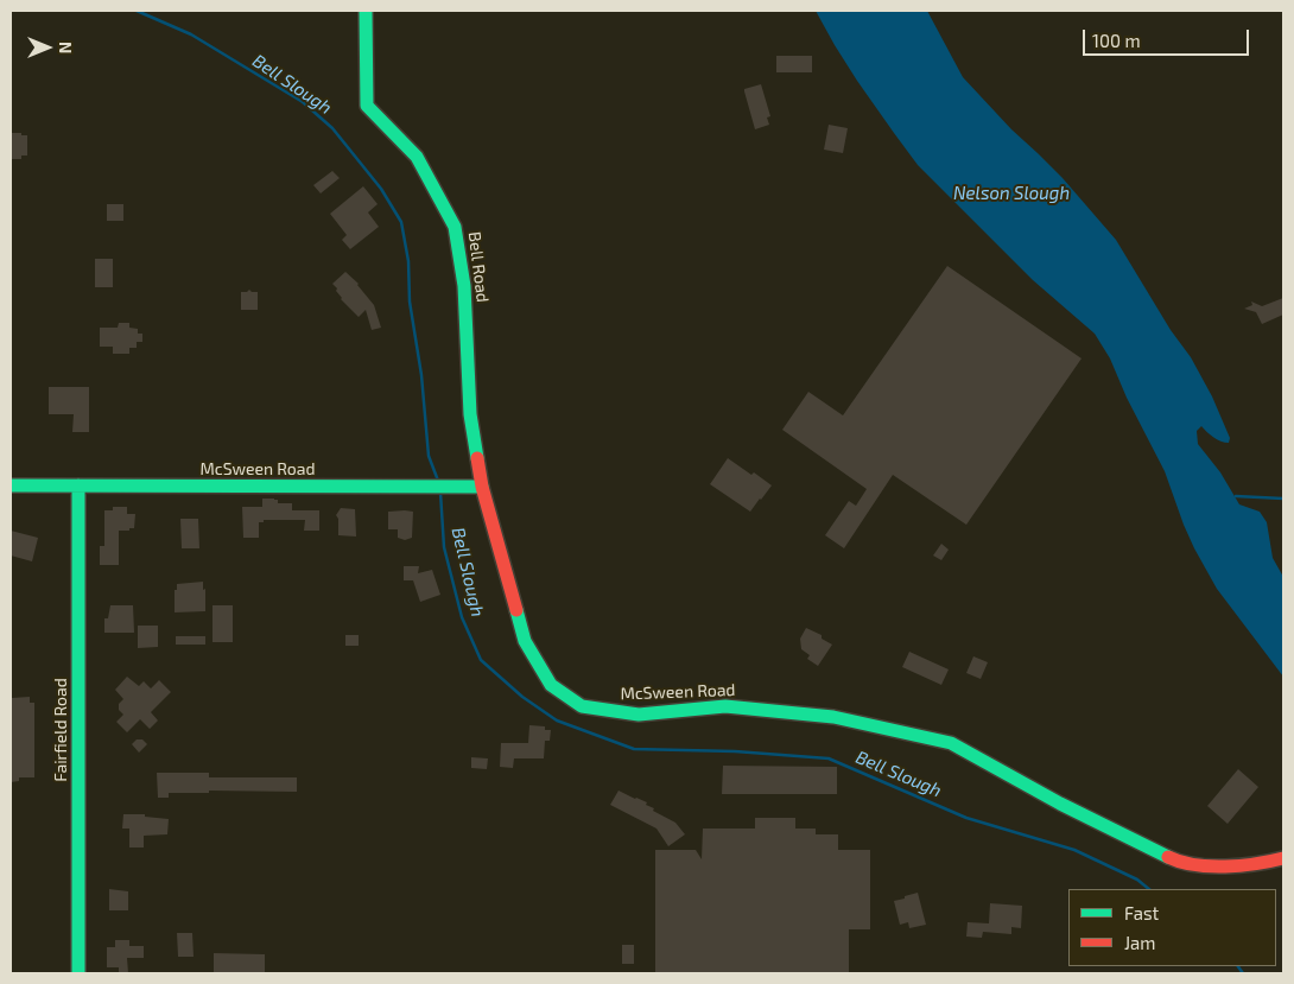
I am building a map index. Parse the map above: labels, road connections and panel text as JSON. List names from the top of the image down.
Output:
{
  "streets": {
    "street": ["Bell Road", "McSween Road", "Fairfield Road"]
  },
  "crossings": [
    ["Bell Road", "McSween Road"],
    ["McSween Road", "Fairfield Road"]
  ],
  "water": ["Bell Slough", "Nelson Slough"],
  "legend": ["Fast", "Jam"],
  "scale_bar": "100 m",
  "north": "right"
}
